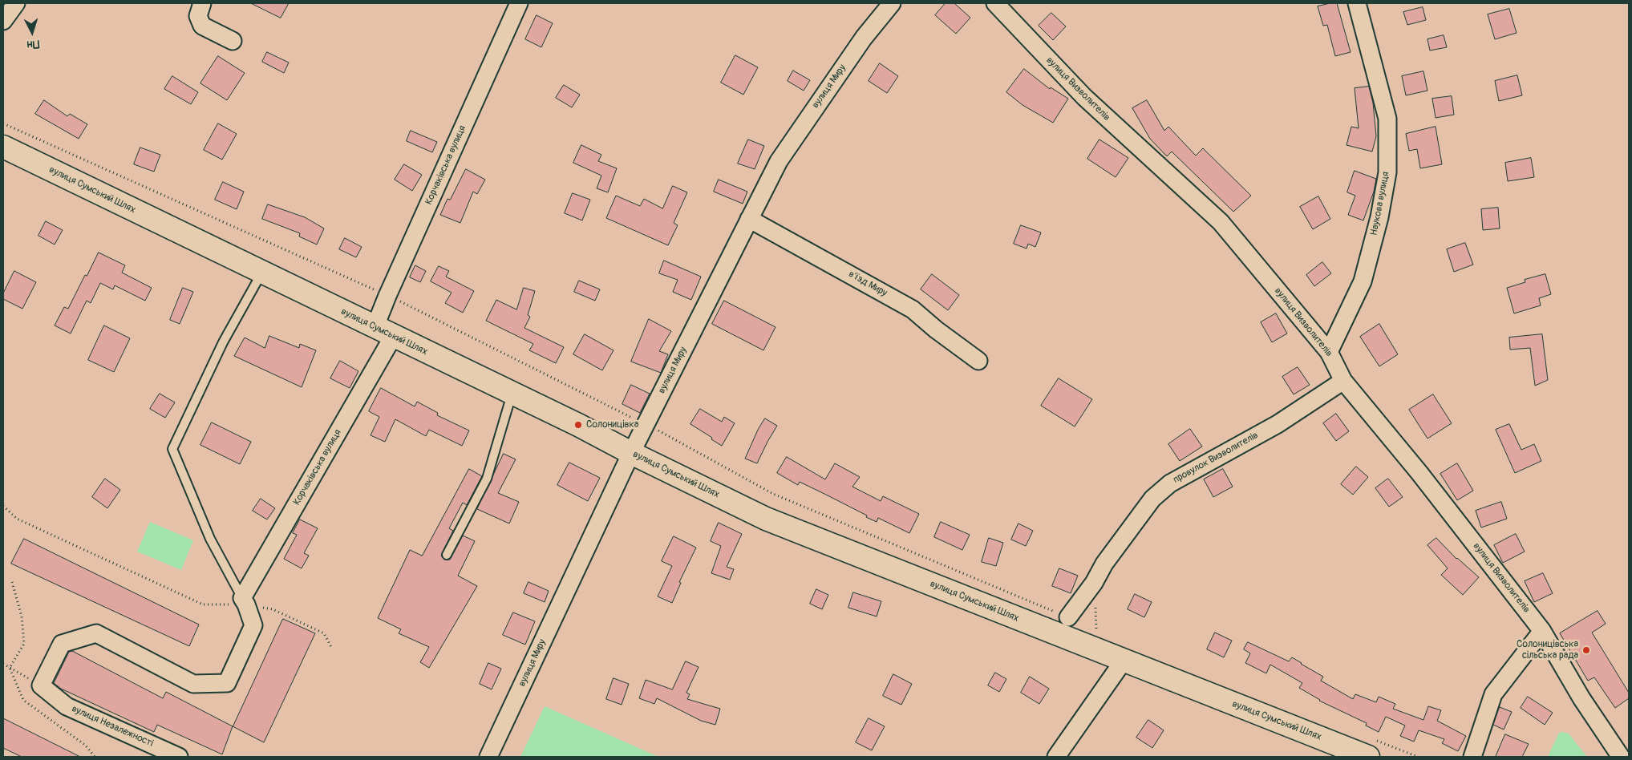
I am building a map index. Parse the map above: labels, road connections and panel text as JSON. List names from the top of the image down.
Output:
{
  "streets": {
    "main road": ["вулиця Сумський Шлях"],
    "street": [
      "вулиця Миру",
      "вулиця Визволителів",
      "Корчаківська вулиця",
      "Наукова вулиця",
      "в'їзд Миру",
      "провулок Визволителів",
      "вулиця Незалежності"
    ]
  },
  "crossings": [
    ["вулиця Миру", "вулиця Сумський Шлях"],
    ["вулиця Миру", "в'їзд Миру"],
    ["вулиця Визволителів", "Наукова вулиця"],
    ["вулиця Визволителів", "провулок Визволителів"],
    ["Корчаківська вулиця", "вулиця Сумський Шлях"]
  ],
  "places": ["Солоницівка", "Солоницівська сільська рада"],
  "north": "bottom"
}
